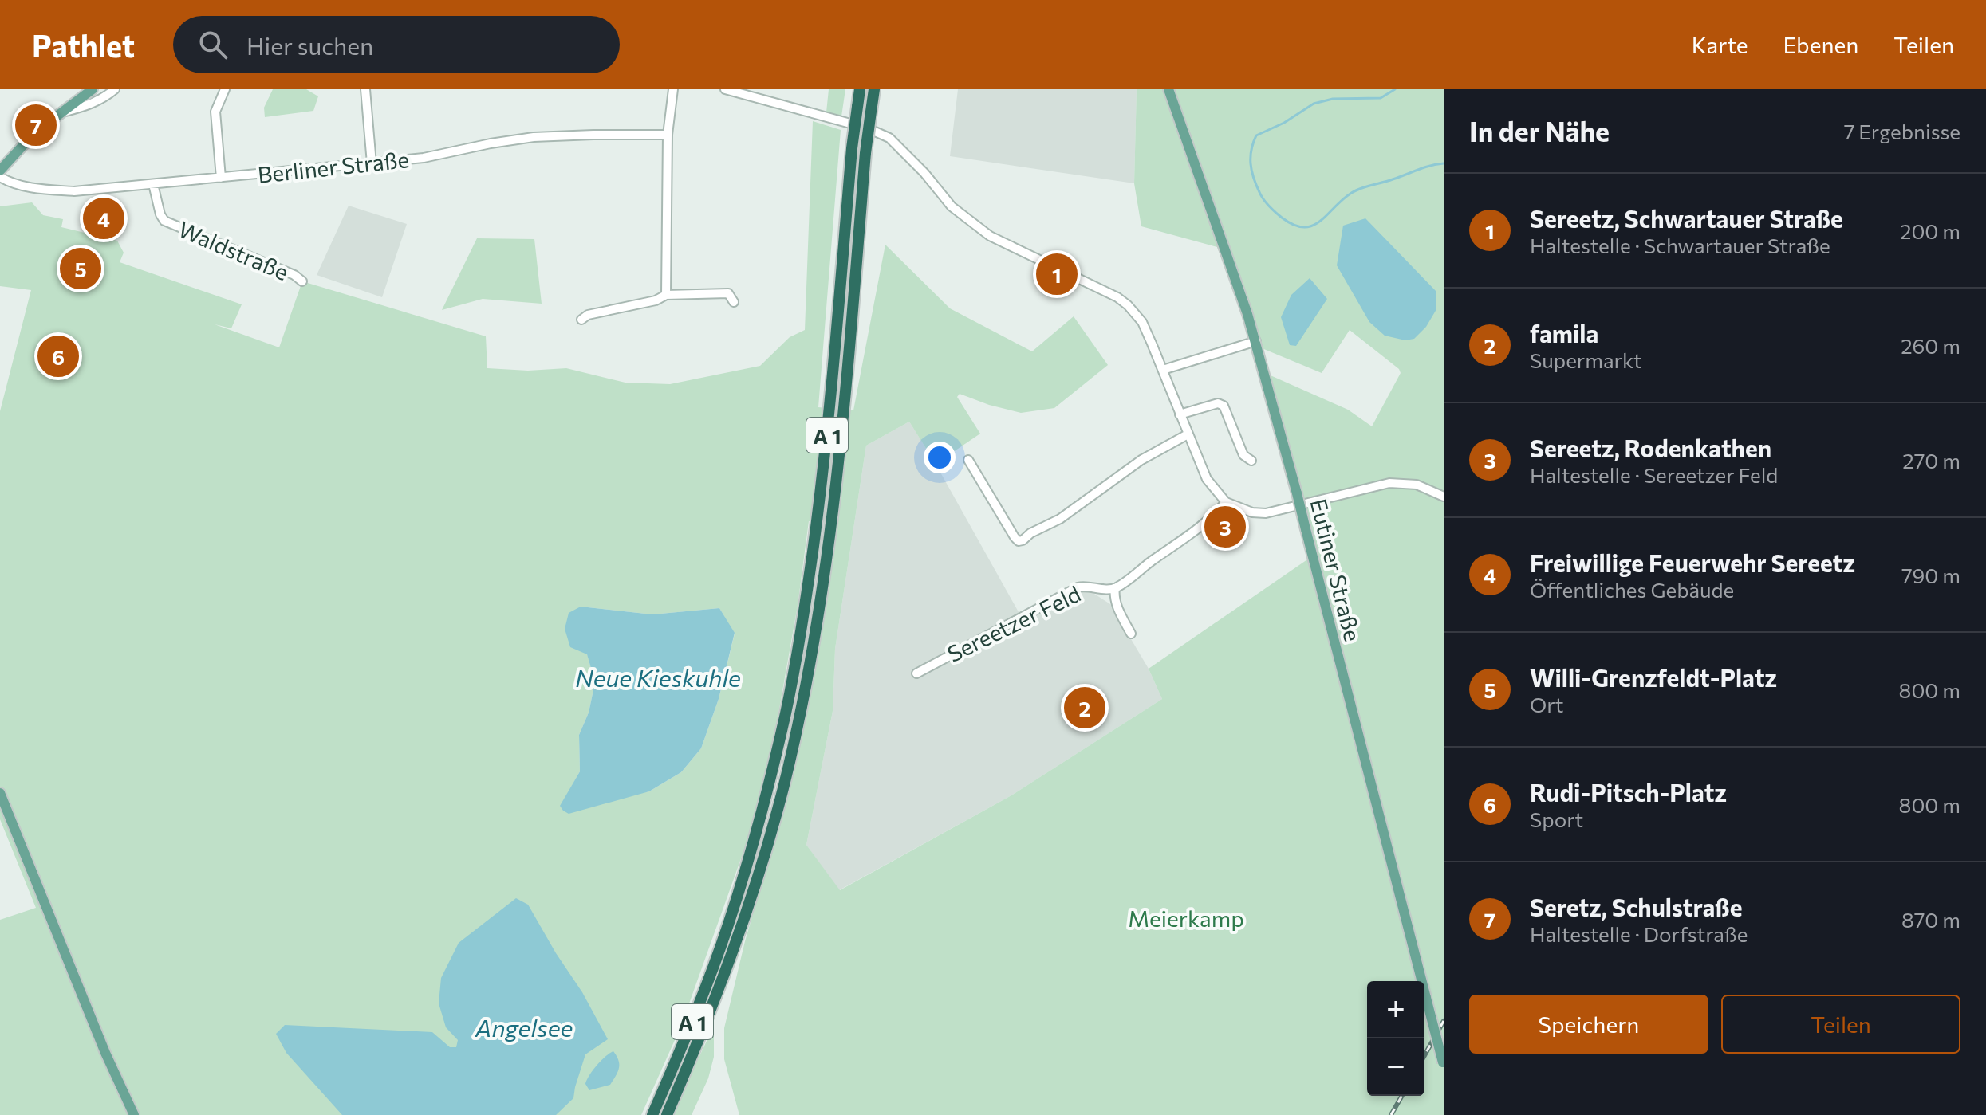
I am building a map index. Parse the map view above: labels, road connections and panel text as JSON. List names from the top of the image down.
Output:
{
  "streets": {
    "highway": ["A 1"],
    "main road": ["Eutiner Straße"],
    "street": ["Berliner Straße", "Waldstraße", "Sereetzer Feld"]
  },
  "crossings": [
    ["Berliner Straße", "Waldstraße"]
  ],
  "water": ["Neue Kieskuhle", "Angelsee"],
  "parks": ["Meierkamp"],
  "page": {
    "header": "Pathlet",
    "search": "Hier suchen",
    "nav": ["Karte", "Ebenen", "Teilen"],
    "heading": ["In der Nähe", "7 Ergebnisse"],
    "pins": [
      "7",
      "4",
      "5",
      "1",
      "6",
      "3",
      "2"
    ],
    "list": [
      {
        "mark": "1",
        "name": "Sereetz, Schwartauer Straße",
        "note": "Haltestelle · Schwartauer Straße",
        "value": "200 m"
      },
      {
        "mark": "2",
        "name": "famila",
        "note": "Supermarkt",
        "value": "260 m"
      },
      {
        "mark": "3",
        "name": "Sereetz, Rodenkathen",
        "note": "Haltestelle · Sereetzer Feld",
        "value": "270 m"
      },
      {
        "mark": "4",
        "name": "Freiwillige Feuerwehr Sereetz",
        "note": "Öffentliches Gebäude",
        "value": "790 m"
      },
      {
        "mark": "5",
        "name": "Willi-Grenzfeldt-Platz",
        "note": "Ort",
        "value": "800 m"
      },
      {
        "mark": "6",
        "name": "Rudi-Pitsch-Platz",
        "note": "Sport",
        "value": "800 m"
      },
      {
        "mark": "7",
        "name": "Seretz, Schulstraße",
        "note": "Haltestelle · Dorfstraße",
        "value": "870 m"
      }
    ],
    "buttons": ["Speichern", "Teilen"],
    "map_buttons": ["+", "−"]
  }
}
